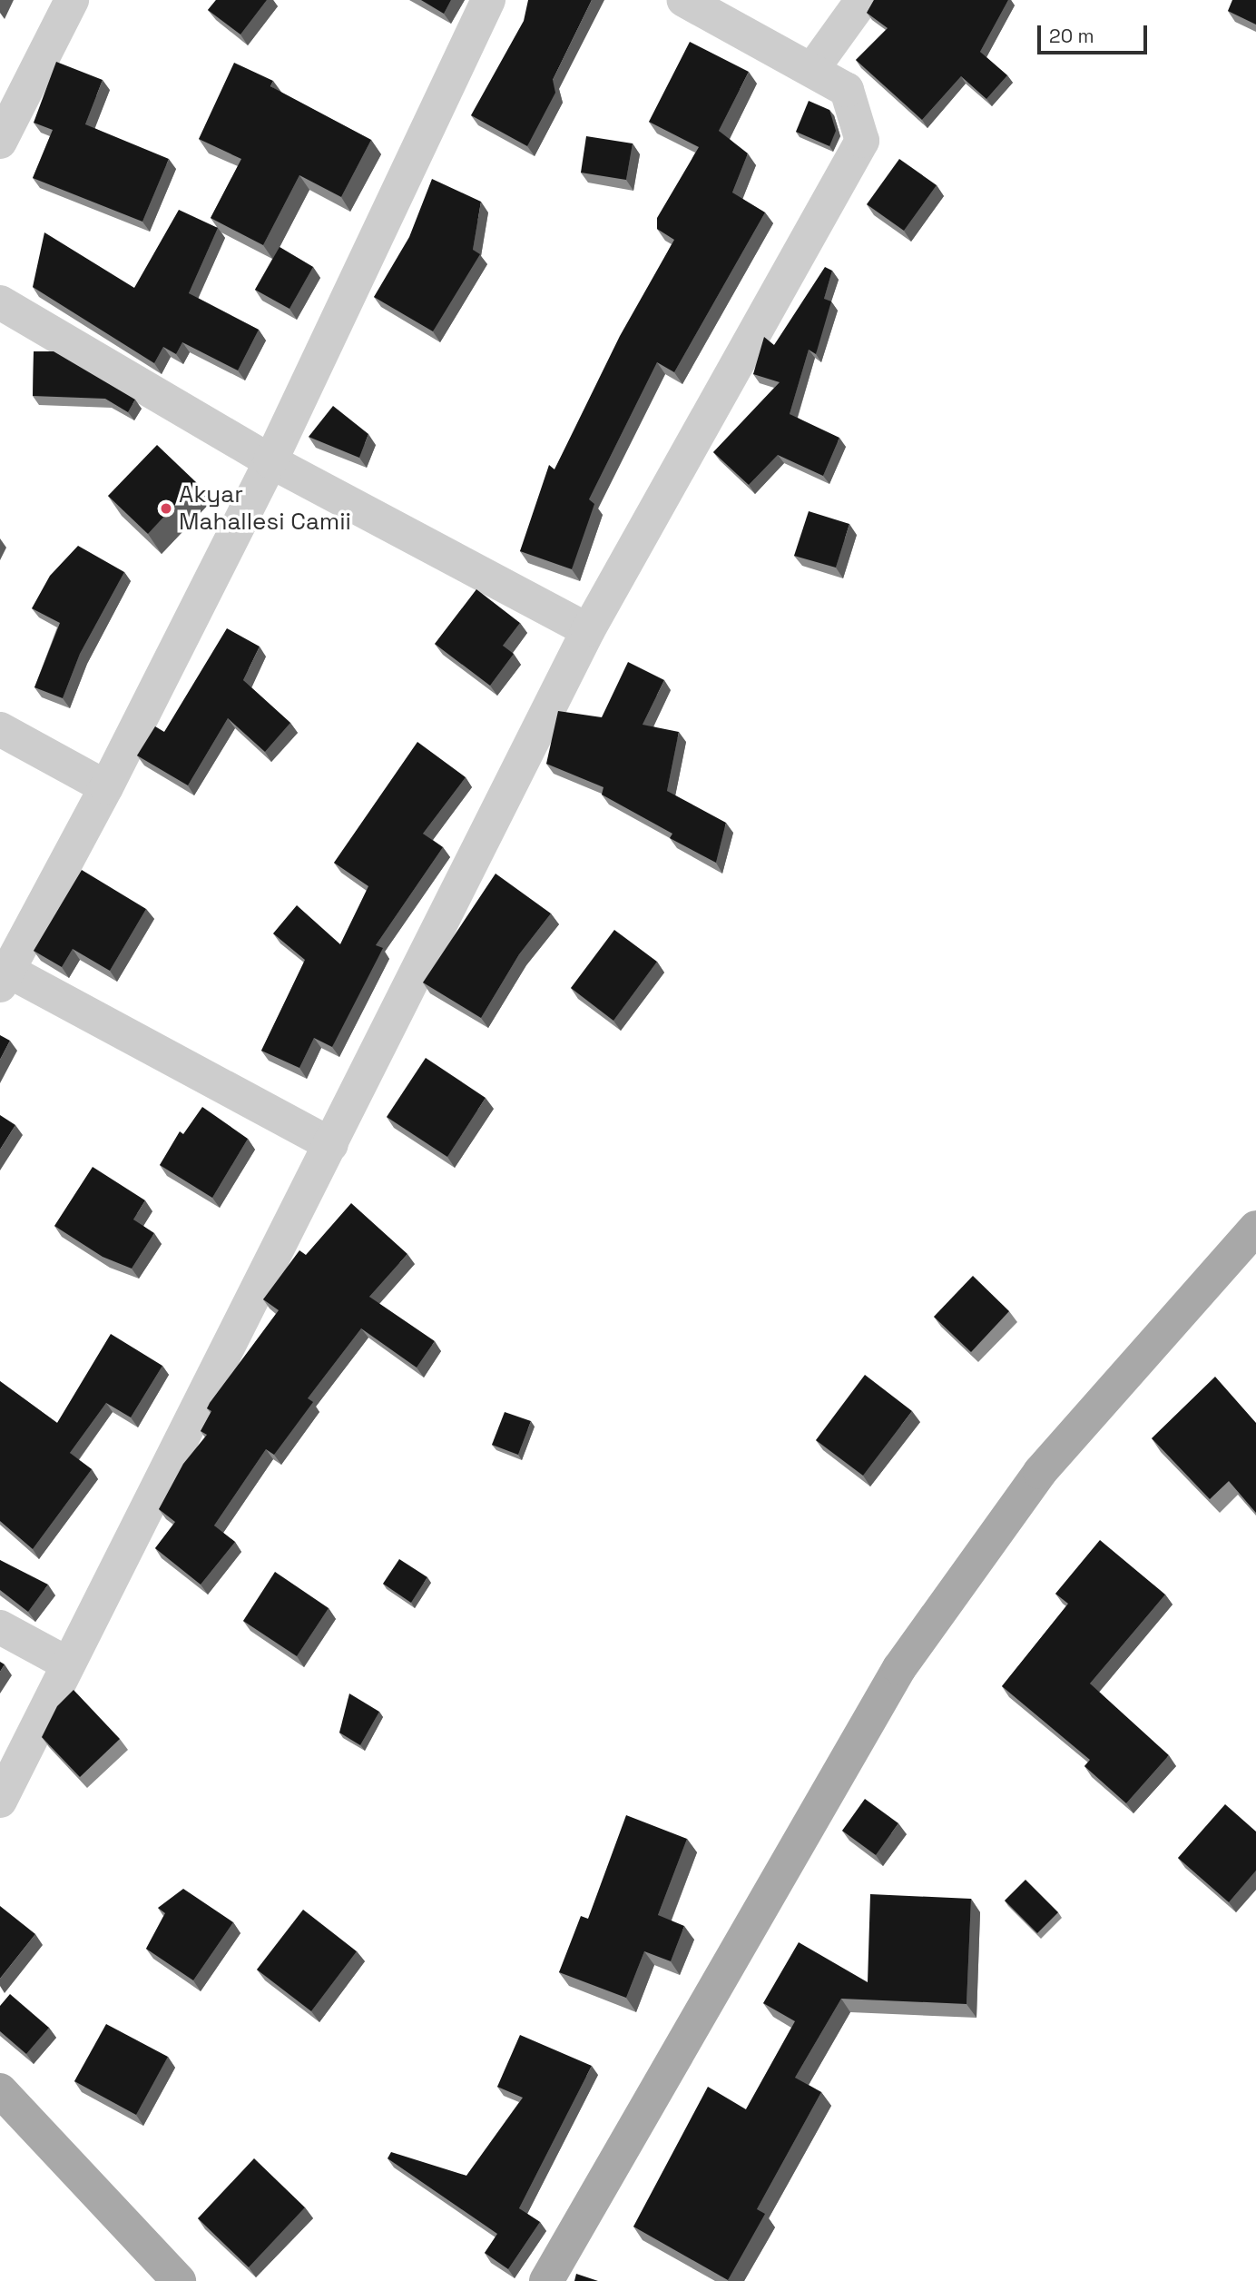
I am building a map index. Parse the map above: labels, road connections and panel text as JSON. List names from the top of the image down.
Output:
{
  "places": ["Akyar Mahallesi Camii"],
  "scale_bar": "20 m"
}
